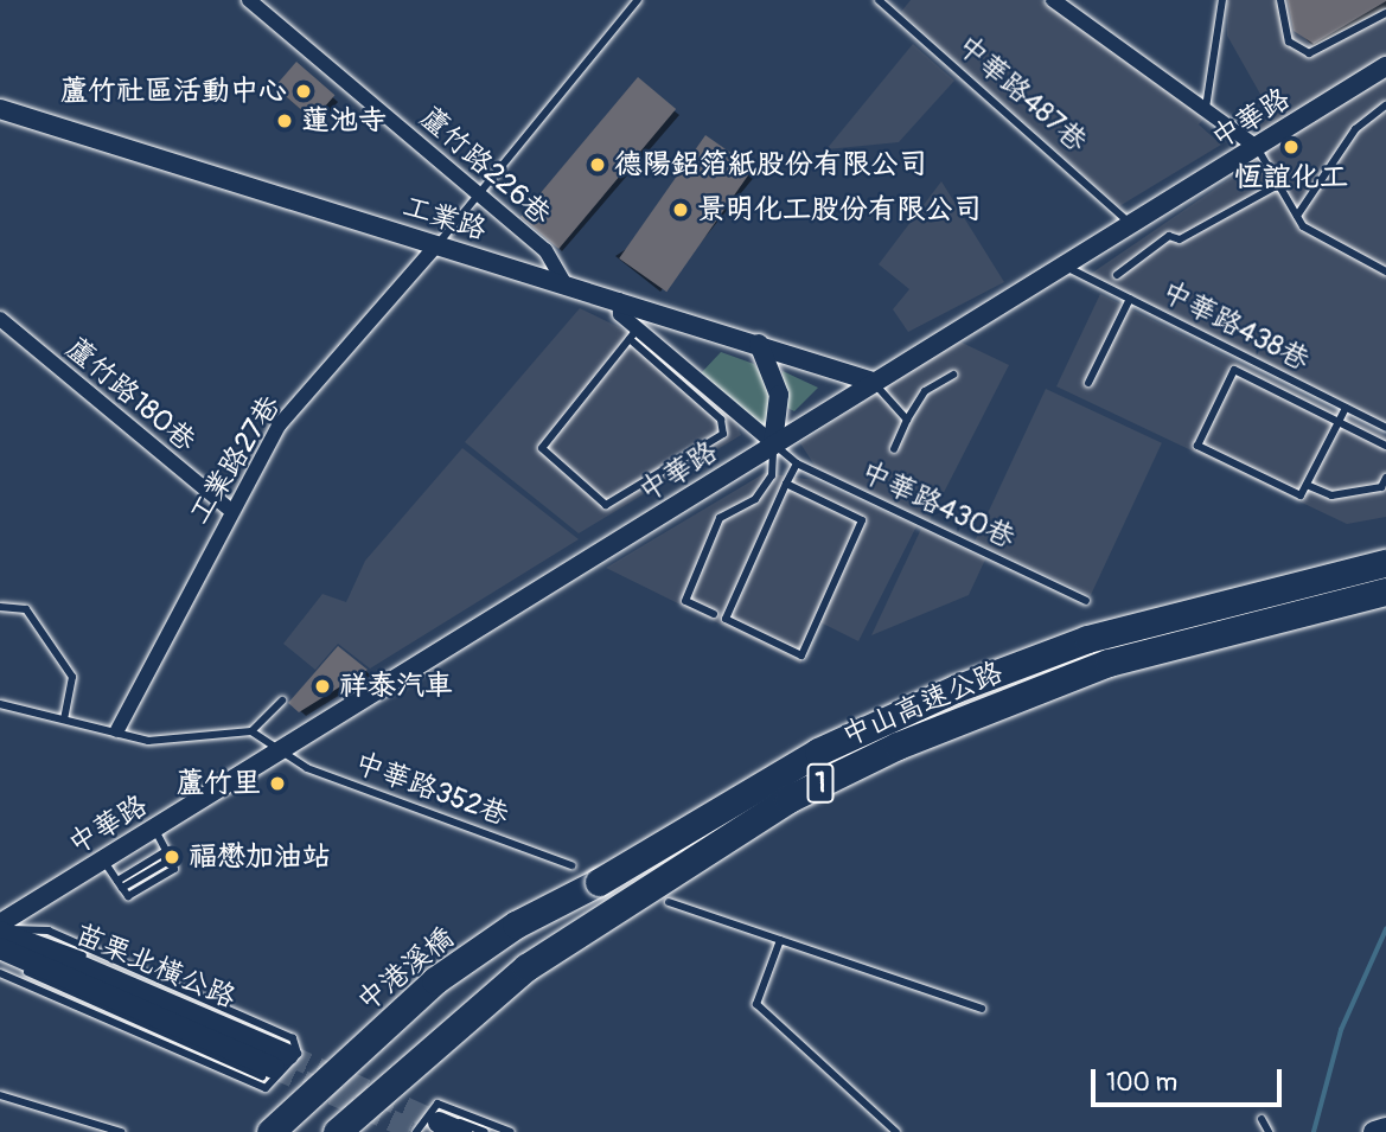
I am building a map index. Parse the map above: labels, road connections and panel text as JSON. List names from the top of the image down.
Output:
{
  "streets": {
    "highway": ["中山高速公路", "1", "中港溪橋"],
    "main road": ["苗栗北橫公路"],
    "street": [
      "中華路",
      "蘆竹路226巷",
      "工業路",
      "蘆竹路180巷",
      "工業路27巷"
    ],
    "lane": [
      "中華路487巷",
      "中華路438巷",
      "中華路430巷",
      "中華路352巷"
    ]
  },
  "crossings": [
    ["中華路487巷", "中華路"],
    ["中華路", "工業路"],
    ["中華路", "中華路438巷"],
    ["中華路", "中華路430巷"],
    ["中華路", "中華路352巷"],
    ["中華路", "苗栗北橫公路"],
    ["蘆竹路226巷", "工業路"],
    ["工業路", "工業路27巷"],
    ["蘆竹路180巷", "工業路27巷"],
    ["中山高速公路", "中港溪橋"]
  ],
  "places": [
    "蘆竹社區活動中心",
    "蓮池寺",
    "恆誼化工",
    "德陽鋁箔紙股份有限公司",
    "景明化工股份有限公司",
    "祥泰汽車",
    "蘆竹里",
    "福懋加油站"
  ],
  "scale_bar": "100 m"
}
